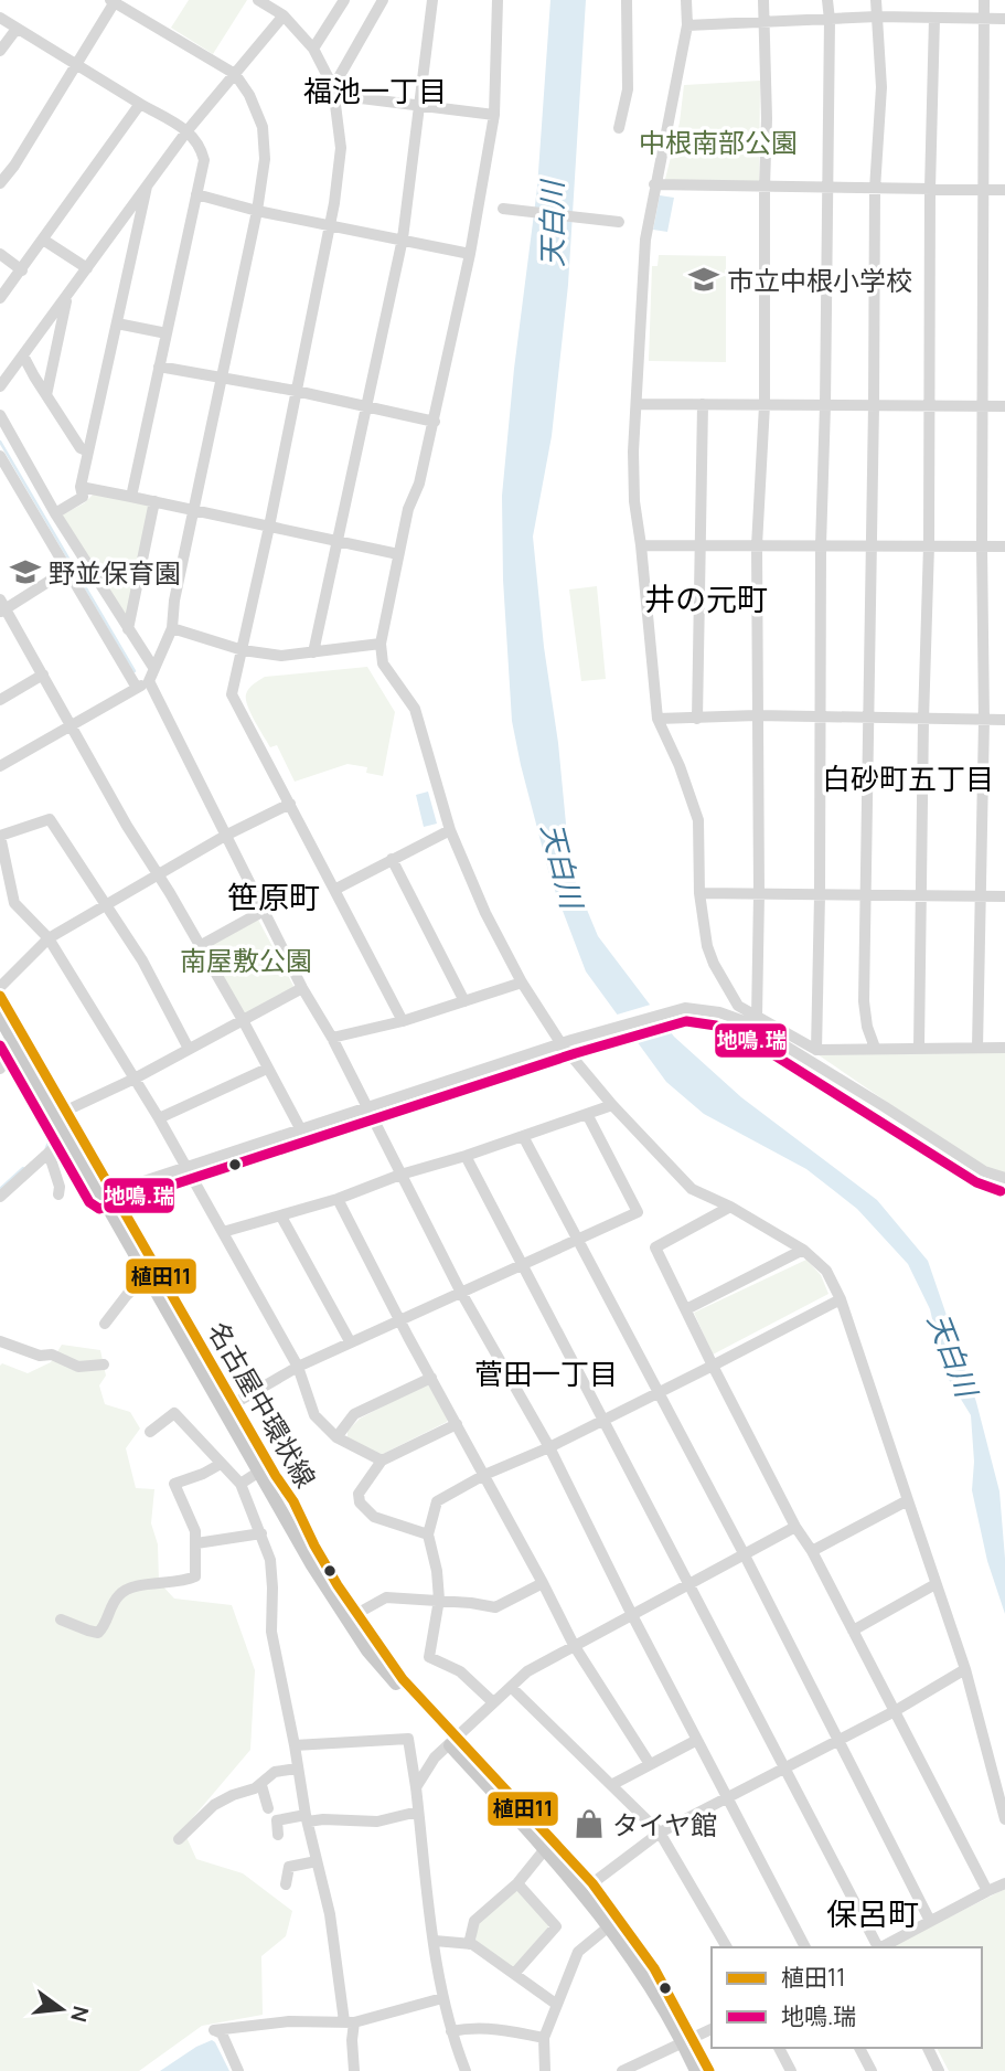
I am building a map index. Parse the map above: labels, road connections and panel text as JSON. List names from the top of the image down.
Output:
{
  "streets": {
    "main road": ["名古屋中環状線"]
  },
  "districts": [
    "福池一丁目",
    "井の元町",
    "白砂町五丁目",
    "笹原町",
    "菅田一丁目",
    "保呂町"
  ],
  "water": ["天白川"],
  "parks": ["中根南部公園", "南屋敷公園"],
  "places": {
    "school or university": ["市立中根小学校", "野並保育園"],
    "shop": ["タイヤ館"]
  },
  "lines": ["transit line 植田11", "transit line 地鳴.瑞"],
  "legend": ["植田11", "地鳴.瑞"],
  "north": "right"
}
